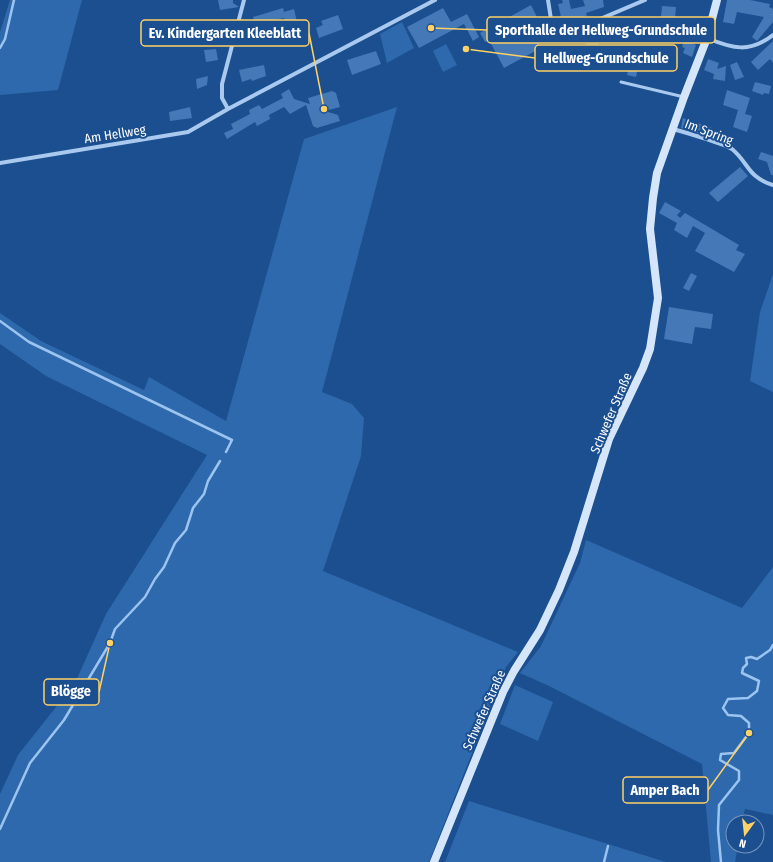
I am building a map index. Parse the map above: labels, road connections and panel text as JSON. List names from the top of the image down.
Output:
{
  "streets": {
    "street": ["Im Spring", "Am Hellweg", "Schwefer Straße"]
  },
  "crossings": [
    ["Im Spring", "Schwefer Straße"]
  ],
  "places": [
    "Sporthalle der Hellweg-Grundschule",
    "Hellweg-Grundschule",
    "Ev. Kindergarten Kleeblatt",
    "Blögge",
    "Amper Bach"
  ],
  "north": "bottom"
}
